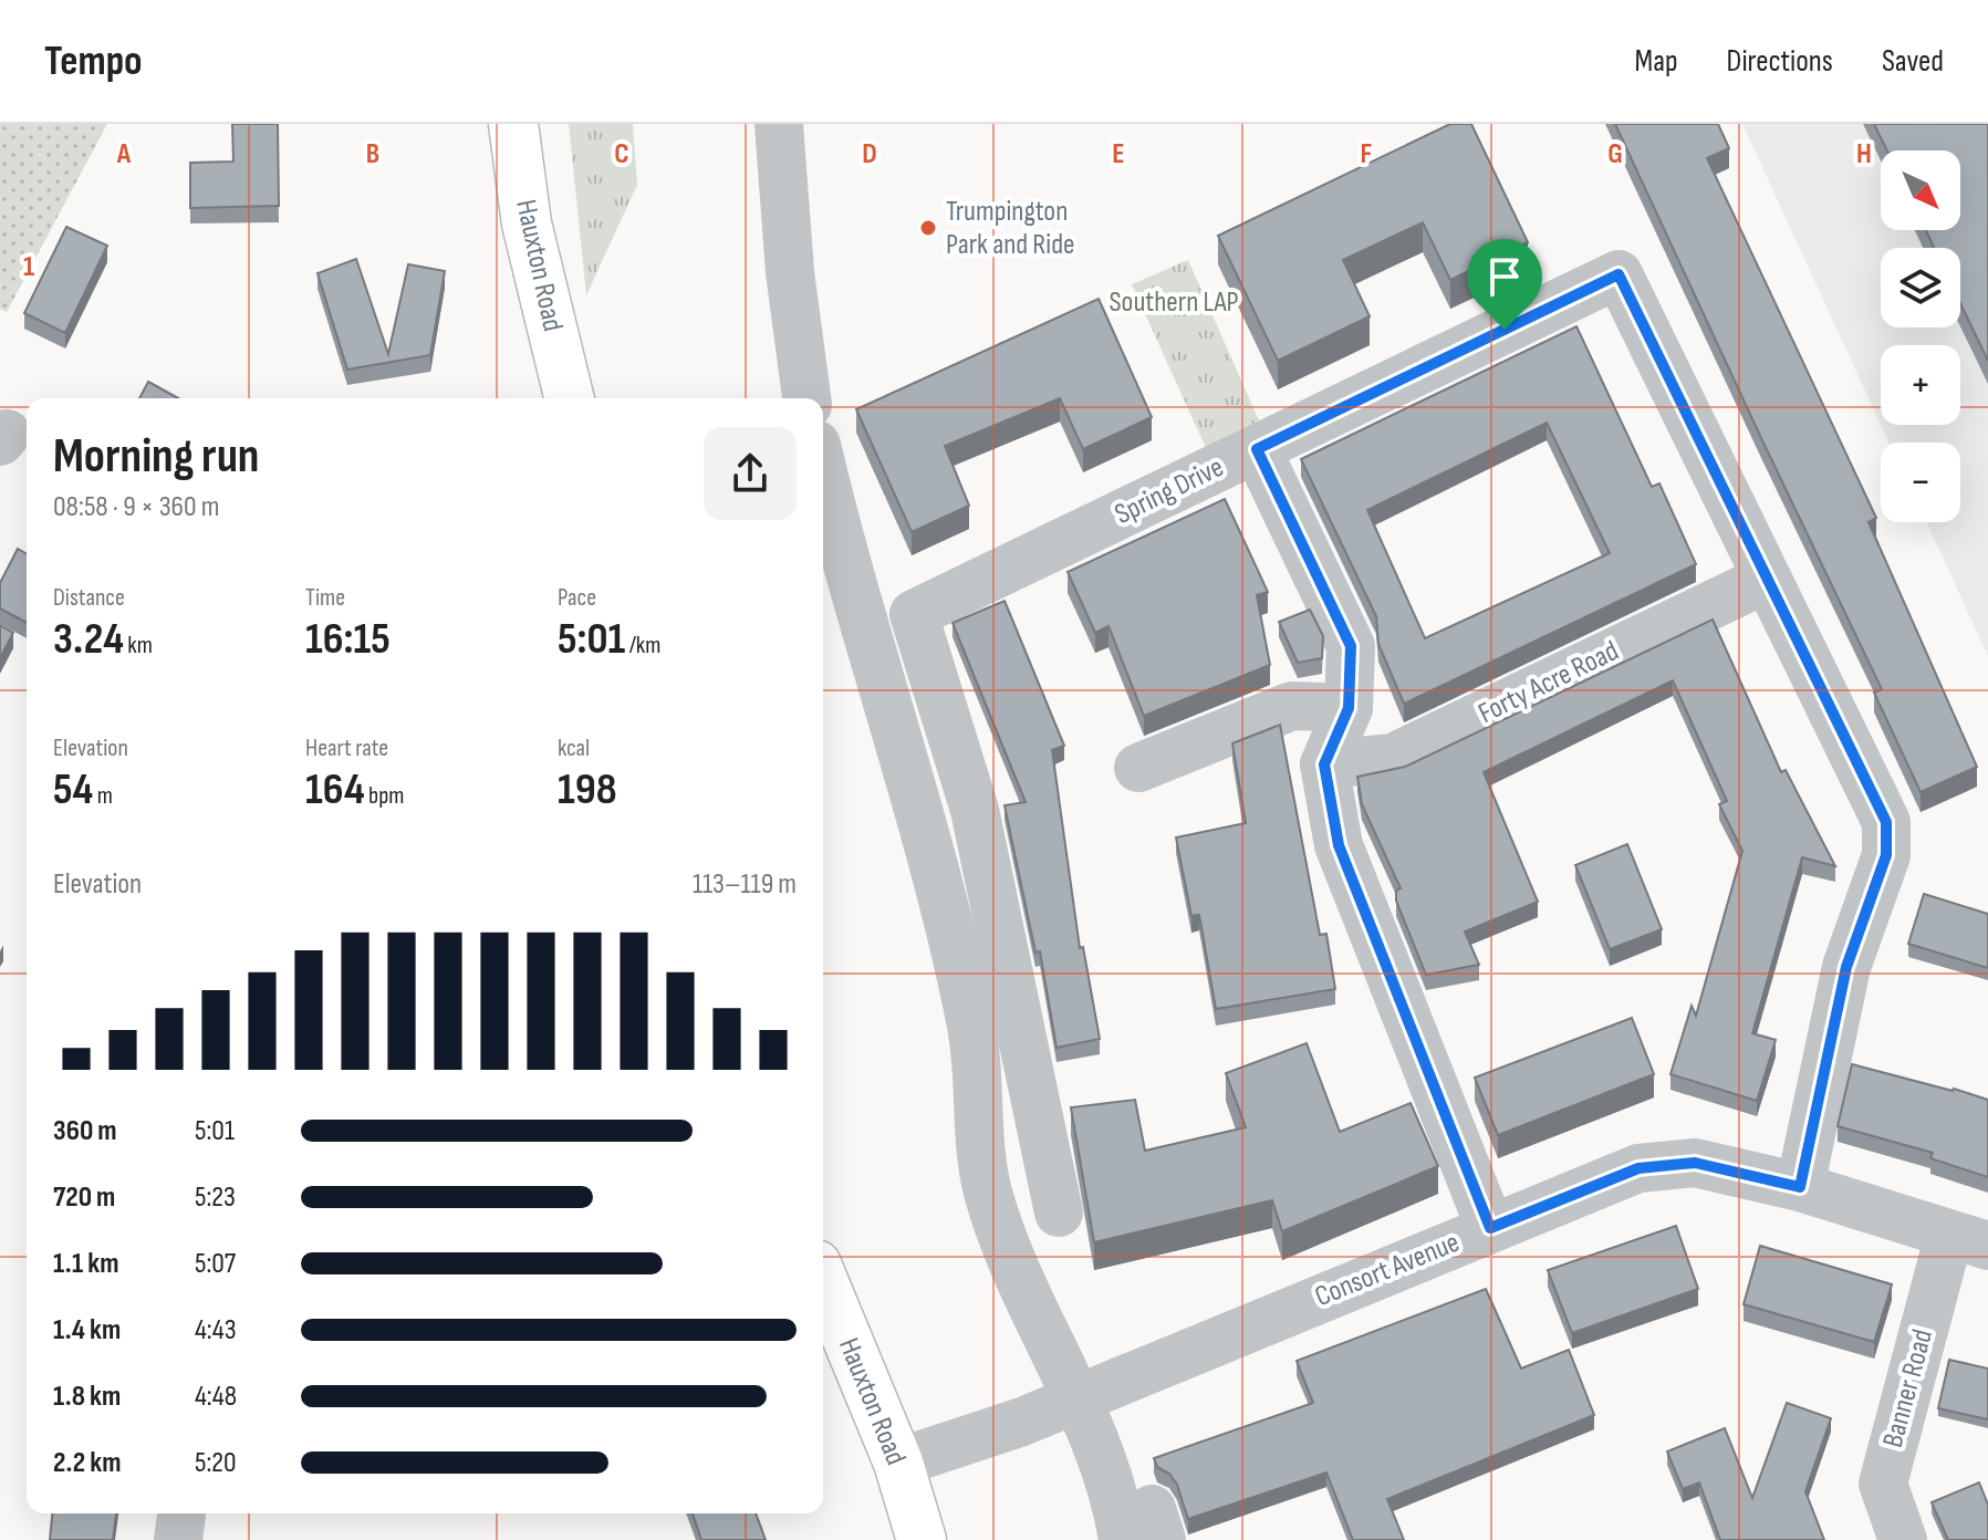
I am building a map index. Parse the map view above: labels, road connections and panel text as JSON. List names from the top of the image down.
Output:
{
  "streets": {
    "main road": ["Hauxton Road"],
    "street": [
      "Spring Drive",
      "Forty Acre Road",
      "Consort Avenue",
      "Banner Road"
    ]
  },
  "crossings": [
    ["Hauxton Road", "Consort Avenue"],
    ["Spring Drive", "Forty Acre Road"],
    ["Spring Drive", "Consort Avenue"],
    ["Consort Avenue", "Banner Road"]
  ],
  "parks": ["Southern LAP"],
  "places": ["Trumpington Park and Ride"],
  "north": "bottom right",
  "page": {
    "header": "Tempo",
    "nav": ["Map", "Directions", "Saved"],
    "map_buttons": ["+", "−"],
    "heading": ["Morning run", "08:58 · 9 × 360 m"],
    "stats": [
      ["Distance", "3.24 km"],
      ["Time", "16:15"],
      ["Pace", "5:01 /km"],
      ["Elevation", "54 m"],
      ["Heart rate", "164 bpm"],
      ["kcal", "198"]
    ],
    "chart": ["Elevation", "113–119 m"],
    "list": [
      {
        "name": "360 m",
        "note": "5:01"
      },
      {
        "name": "720 m",
        "note": "5:23"
      },
      {
        "name": "1.1 km",
        "note": "5:07"
      },
      {
        "name": "1.4 km",
        "note": "4:43"
      },
      {
        "name": "1.8 km",
        "note": "4:48"
      },
      {
        "name": "2.2 km",
        "note": "5:20"
      }
    ]
  },
  "grid": {
    "columns": [
      "A",
      "B",
      "C",
      "D",
      "E",
      "F",
      "G",
      "H"
    ],
    "rows": ["1"]
  }
}
